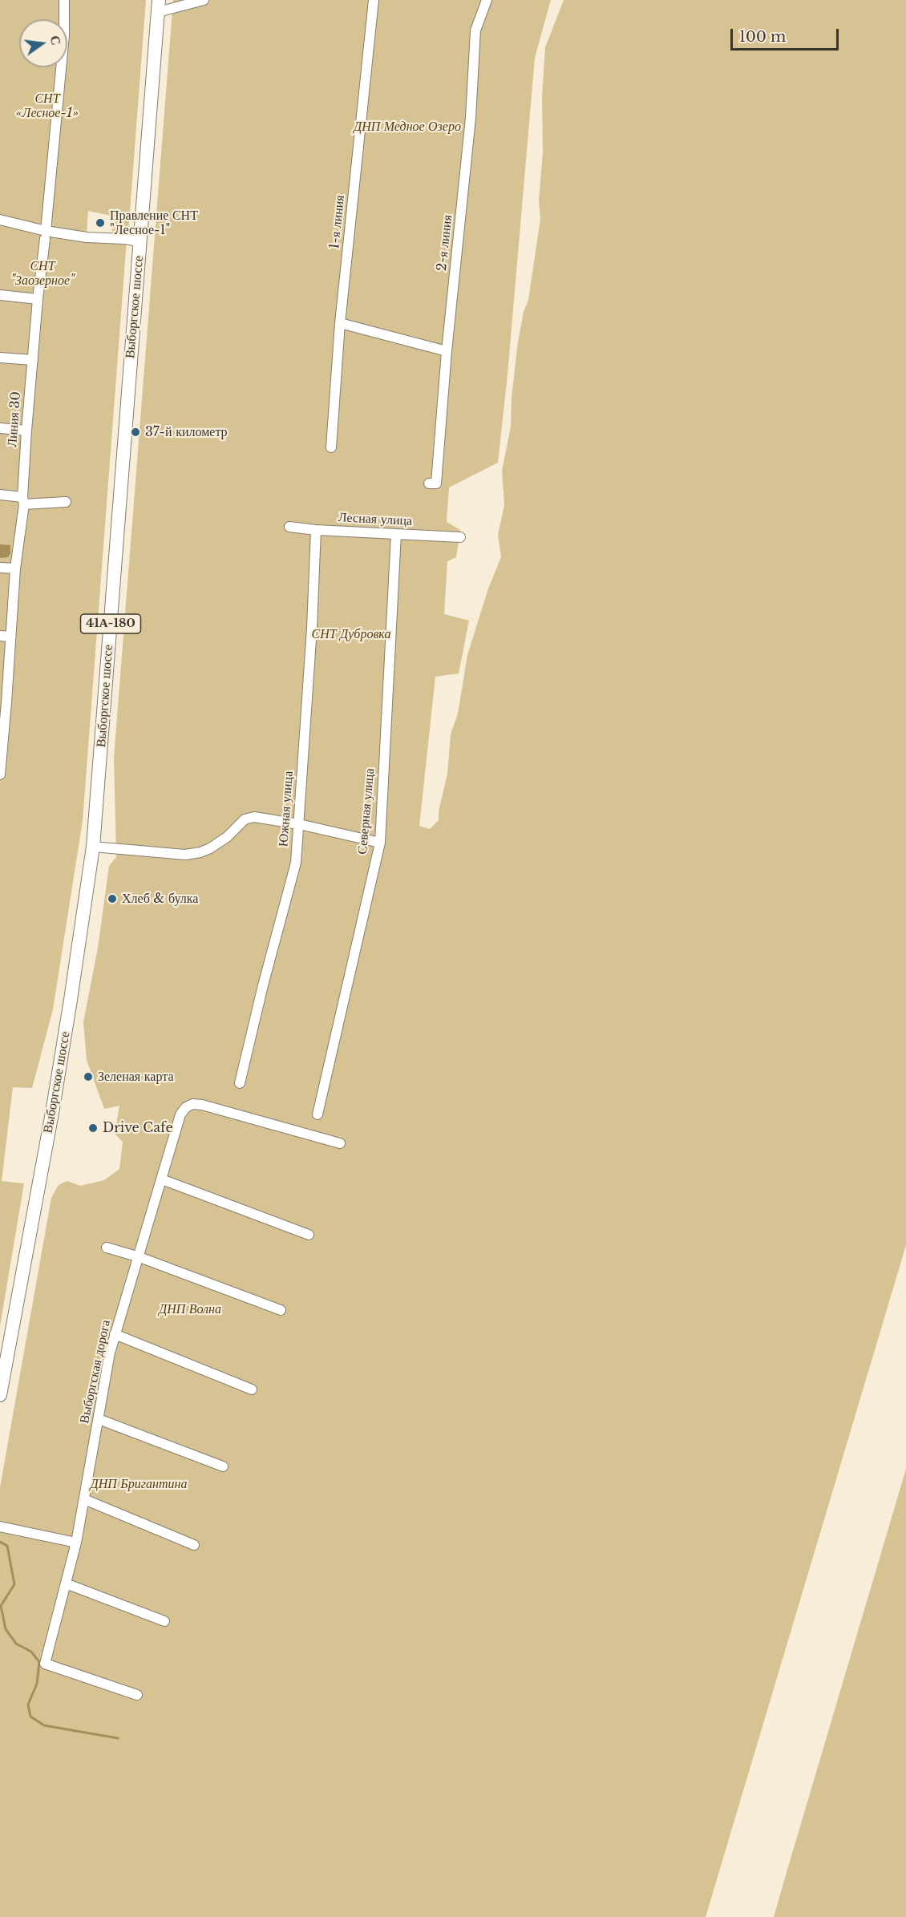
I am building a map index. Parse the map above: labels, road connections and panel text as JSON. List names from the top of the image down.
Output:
{
  "streets": {
    "main road": ["Выборгское шоссе", "41А-180"],
    "street": [
      "1-я линия",
      "2-я линия",
      "Линия 30",
      "Лесная улица",
      "Южная улица",
      "Северная улица",
      "Выборгская дорога"
    ]
  },
  "crossings": [
    ["Лесная улица", "Южная улица"],
    ["Лесная улица", "Северная улица"]
  ],
  "parks": [
    "СНТ «Лесное-1»",
    "ДНП Медное Озеро",
    "СНТ \"Заозерное\"",
    "СНТ Дубровка",
    "ДНП Волна",
    "ДНП Бригантина"
  ],
  "places": [
    "Правление СНТ \"Лесное-1\"",
    "37-й километр",
    "Хлеб & булка",
    "Зеленая карта",
    "Drive Cafe"
  ],
  "scale_bar": "100 m",
  "north": "right"
}
